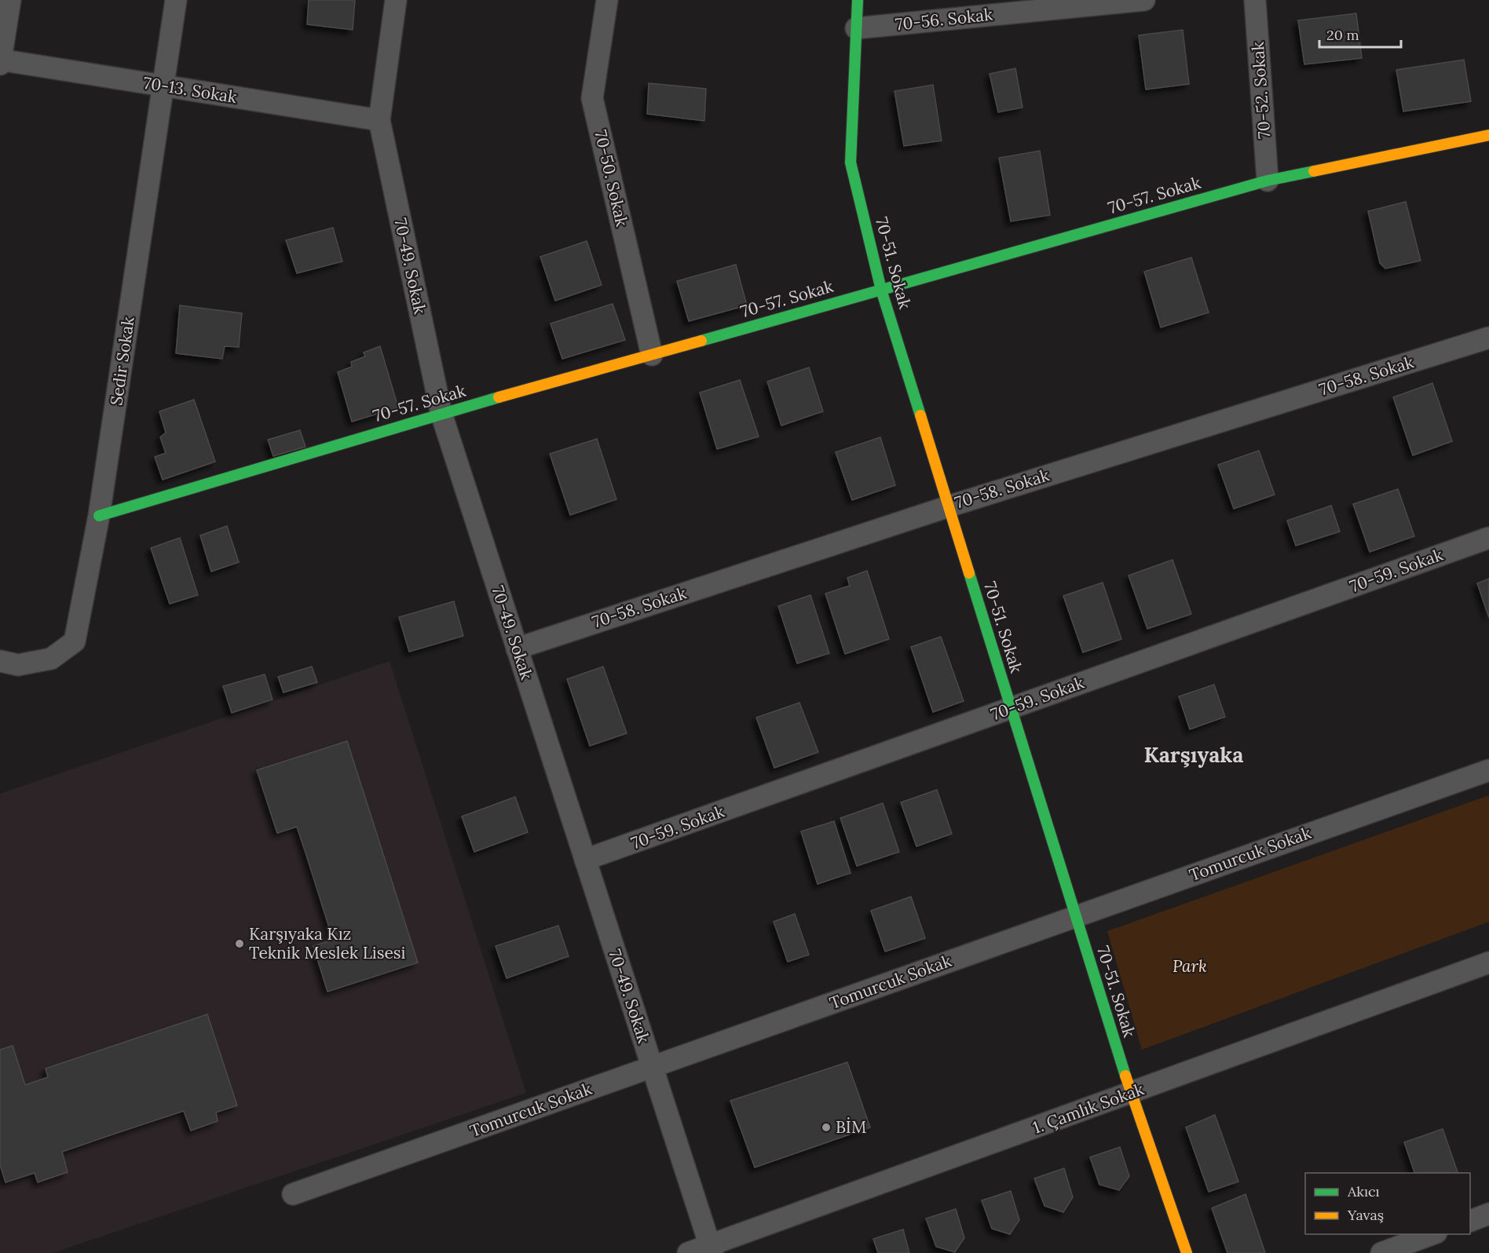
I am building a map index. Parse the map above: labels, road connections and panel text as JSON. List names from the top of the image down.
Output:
{
  "streets": {
    "street": [
      "70-56. Sokak",
      "70-13. Sokak",
      "70-52. Sokak",
      "70-50. Sokak",
      "70-57. Sokak",
      "70-51. Sokak",
      "70-49. Sokak",
      "Sedir Sokak",
      "70-58. Sokak",
      "70-59. Sokak",
      "Tomurcuk Sokak",
      "1. Çamlık Sokak"
    ]
  },
  "crossings": [
    ["70-56. Sokak", "70-51. Sokak"],
    ["70-13. Sokak", "70-49. Sokak"],
    ["70-13. Sokak", "Sedir Sokak"],
    ["70-52. Sokak", "70-57. Sokak"],
    ["70-50. Sokak", "70-57. Sokak"],
    ["70-57. Sokak", "70-51. Sokak"],
    ["70-57. Sokak", "70-49. Sokak"],
    ["70-57. Sokak", "Sedir Sokak"],
    ["70-51. Sokak", "70-58. Sokak"],
    ["70-51. Sokak", "70-59. Sokak"],
    ["70-51. Sokak", "Tomurcuk Sokak"],
    ["70-51. Sokak", "1. Çamlık Sokak"],
    ["70-49. Sokak", "70-58. Sokak"],
    ["70-49. Sokak", "70-59. Sokak"],
    ["70-49. Sokak", "Tomurcuk Sokak"],
    ["70-49. Sokak", "1. Çamlık Sokak"]
  ],
  "districts": ["Karşıyaka"],
  "parks": ["Park"],
  "places": ["Karşıyaka Kız Teknik Meslek Lisesi", "BİM"],
  "legend": ["Akıcı", "Yavaş"],
  "scale_bar": "20 m"
}
